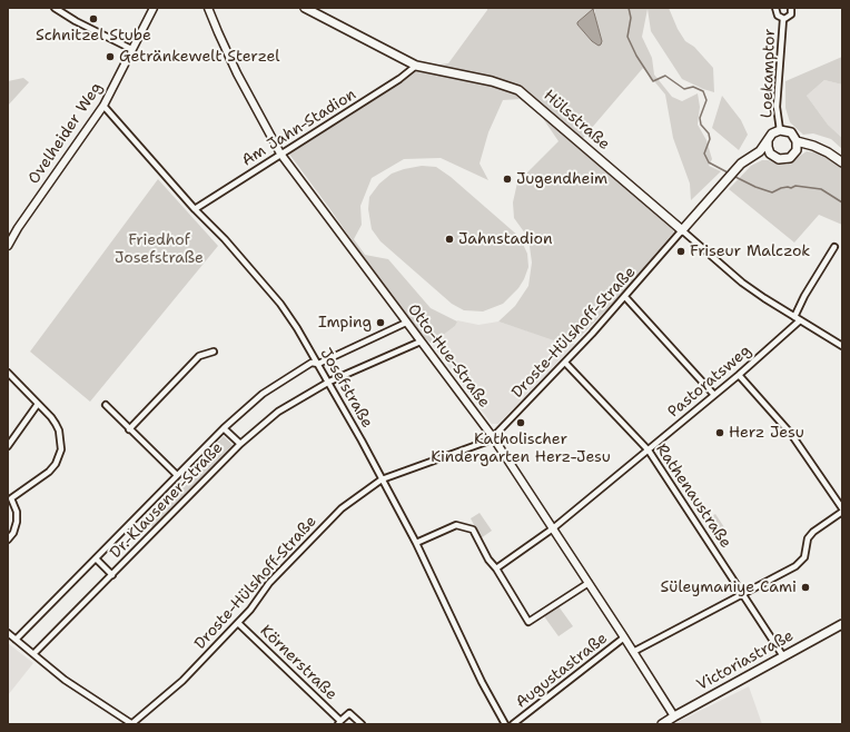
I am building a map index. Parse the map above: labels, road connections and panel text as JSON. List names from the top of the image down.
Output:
{
  "streets": {
    "main road": ["Hülsstraße", "Victoriastraße"],
    "street": [
      "Loekamptor",
      "Am Jahn-Stadion",
      "Ovelheider Weg",
      "Droste-Hülshoff-Straße",
      "Otto-Hue-Straße",
      "Pastoratsweg",
      "Josefstraße",
      "Rathenaustraße",
      "Dr.-Klausener-Straße",
      "Körnerstraße",
      "Augustastraße"
    ]
  },
  "crossings": [
    ["Hülsstraße", "Am Jahn-Stadion"],
    ["Hülsstraße", "Droste-Hülshoff-Straße"],
    ["Hülsstraße", "Pastoratsweg"],
    ["Am Jahn-Stadion", "Otto-Hue-Straße"],
    ["Am Jahn-Stadion", "Josefstraße"],
    ["Ovelheider Weg", "Josefstraße"],
    ["Droste-Hülshoff-Straße", "Otto-Hue-Straße"],
    ["Droste-Hülshoff-Straße", "Josefstraße"],
    ["Droste-Hülshoff-Straße", "Rathenaustraße"],
    ["Droste-Hülshoff-Straße", "Körnerstraße"],
    ["Otto-Hue-Straße", "Pastoratsweg"],
    ["Otto-Hue-Straße", "Dr.-Klausener-Straße"],
    ["Otto-Hue-Straße", "Victoriastraße"],
    ["Otto-Hue-Straße", "Augustastraße"],
    ["Pastoratsweg", "Rathenaustraße"],
    ["Josefstraße", "Dr.-Klausener-Straße"],
    ["Rathenaustraße", "Victoriastraße"]
  ],
  "parks": ["Friedhof Josefstraße"],
  "places": [
    "Schnitzel Stube",
    "Getränkewelt Sterzel",
    "Jugendheim",
    "Jahnstadion",
    "Friseur Malczok",
    "Imping",
    "Katholischer Kindergarten Herz-Jesu",
    "Herz Jesu",
    "Süleymaniye Cami"
  ]
}
